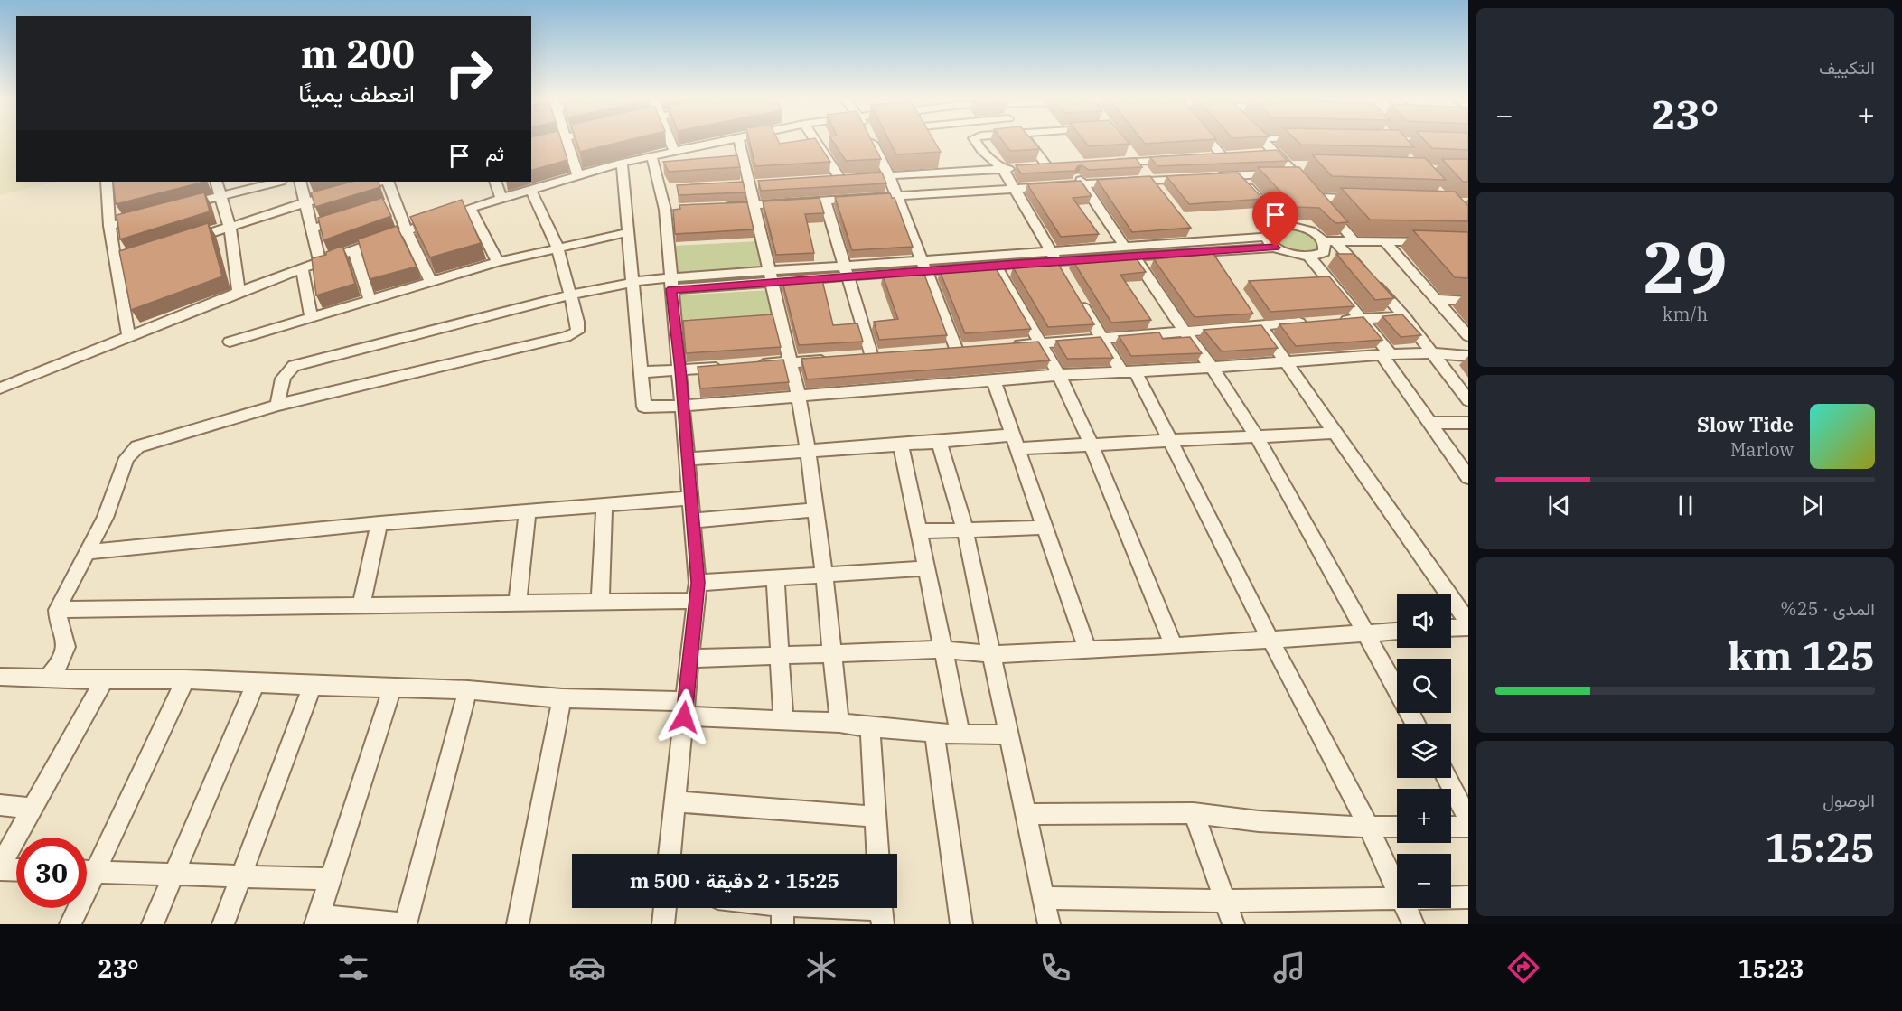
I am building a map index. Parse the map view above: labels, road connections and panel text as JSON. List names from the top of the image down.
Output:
{
  "page": {
    "tile": [
      "التكييف",
      ["29", "km/h"],
      ["المدى · 25%", "125 km"],
      ["الوصول", "15:25"]
    ],
    "turn": ["200 m", "انعطف يمينًا"],
    "heat": ["−", "23°", "+"],
    "then": "ثم",
    "song": ["Slow Tide", "Marlow"],
    "map_buttons": ["+", "−"],
    "limit": "30",
    "trip": "15:25 · 2 دقيقة · 500 m",
    "tabs": ["15:23", "23°"]
  }
}
